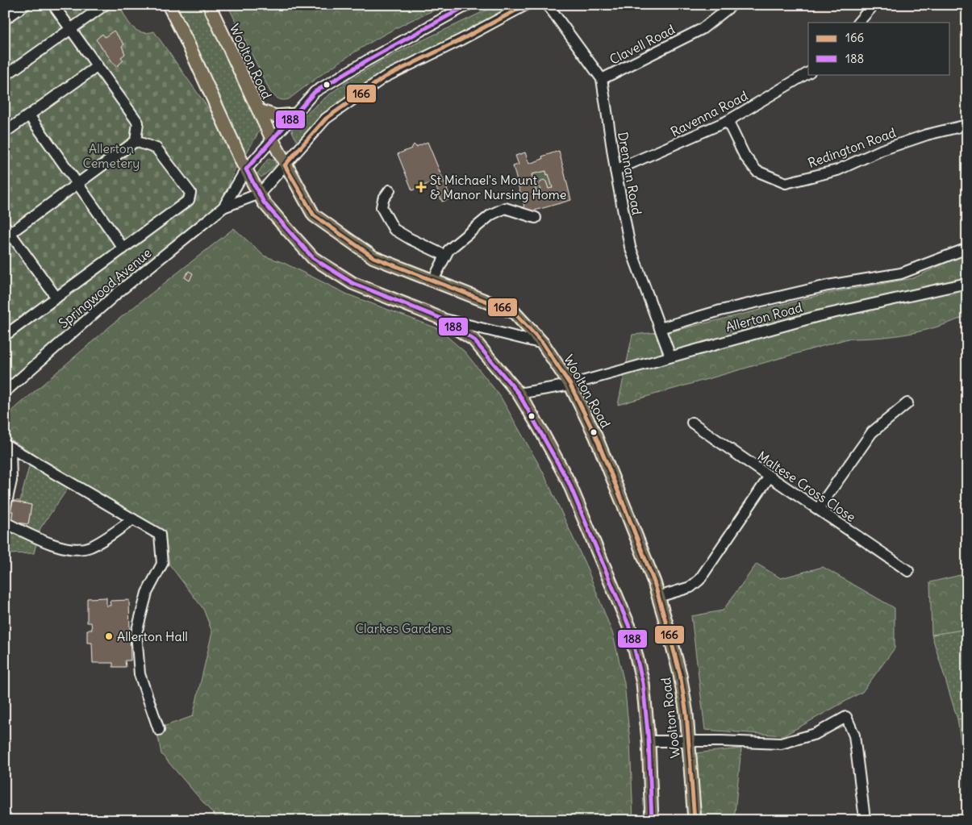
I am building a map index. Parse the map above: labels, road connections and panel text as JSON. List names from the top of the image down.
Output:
{
  "streets": {
    "main road": ["Woolton Road"],
    "street": [
      "Clavell Road",
      "Ravenna Road",
      "Redington Road",
      "Drennan Road",
      "Springwood Avenue",
      "Allerton Road",
      "Maltese Cross Close"
    ]
  },
  "crossings": [
    ["Clavell Road", "Drennan Road"],
    ["Woolton Road", "Springwood Avenue"],
    ["Woolton Road", "Allerton Road"],
    ["Ravenna Road", "Redington Road"],
    ["Ravenna Road", "Drennan Road"],
    ["Drennan Road", "Allerton Road"]
  ],
  "parks": ["Allerton Cemetery", "Clarkes Gardens"],
  "places": {
    "health": ["St Michael's Mount & Manor Nursing Home"],
    "other": ["Allerton Hall"]
  },
  "lines": ["transit line 166", "transit line 188"],
  "legend": ["166", "188"]
}
